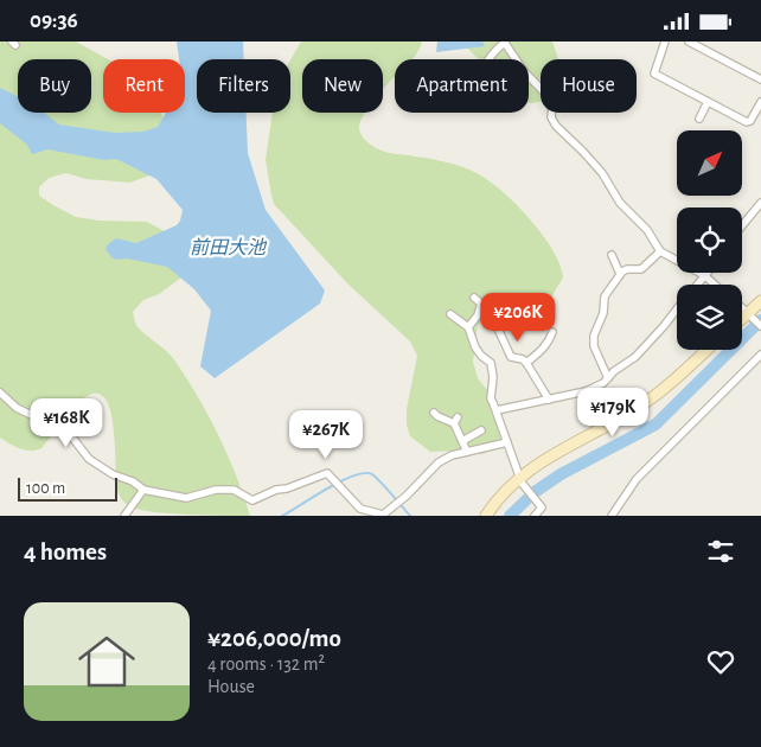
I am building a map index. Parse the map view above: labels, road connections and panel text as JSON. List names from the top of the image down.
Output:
{
  "water": ["前田大池"],
  "scale_bar": "100 m",
  "north": "top right",
  "page": {
    "status": "09:36",
    "chip": [
      "Buy",
      "Rent",
      "Filters",
      "New",
      "Apartment",
      "House"
    ],
    "price": [
      "¥206K",
      "¥179K",
      "¥168K",
      "¥267K"
    ],
    "scale": "100 m",
    "heading": "4 homes",
    "list": [
      {
        "name": "¥206,000/mo",
        "note": "4 rooms · 132 m² · House"
      }
    ]
  }
}
